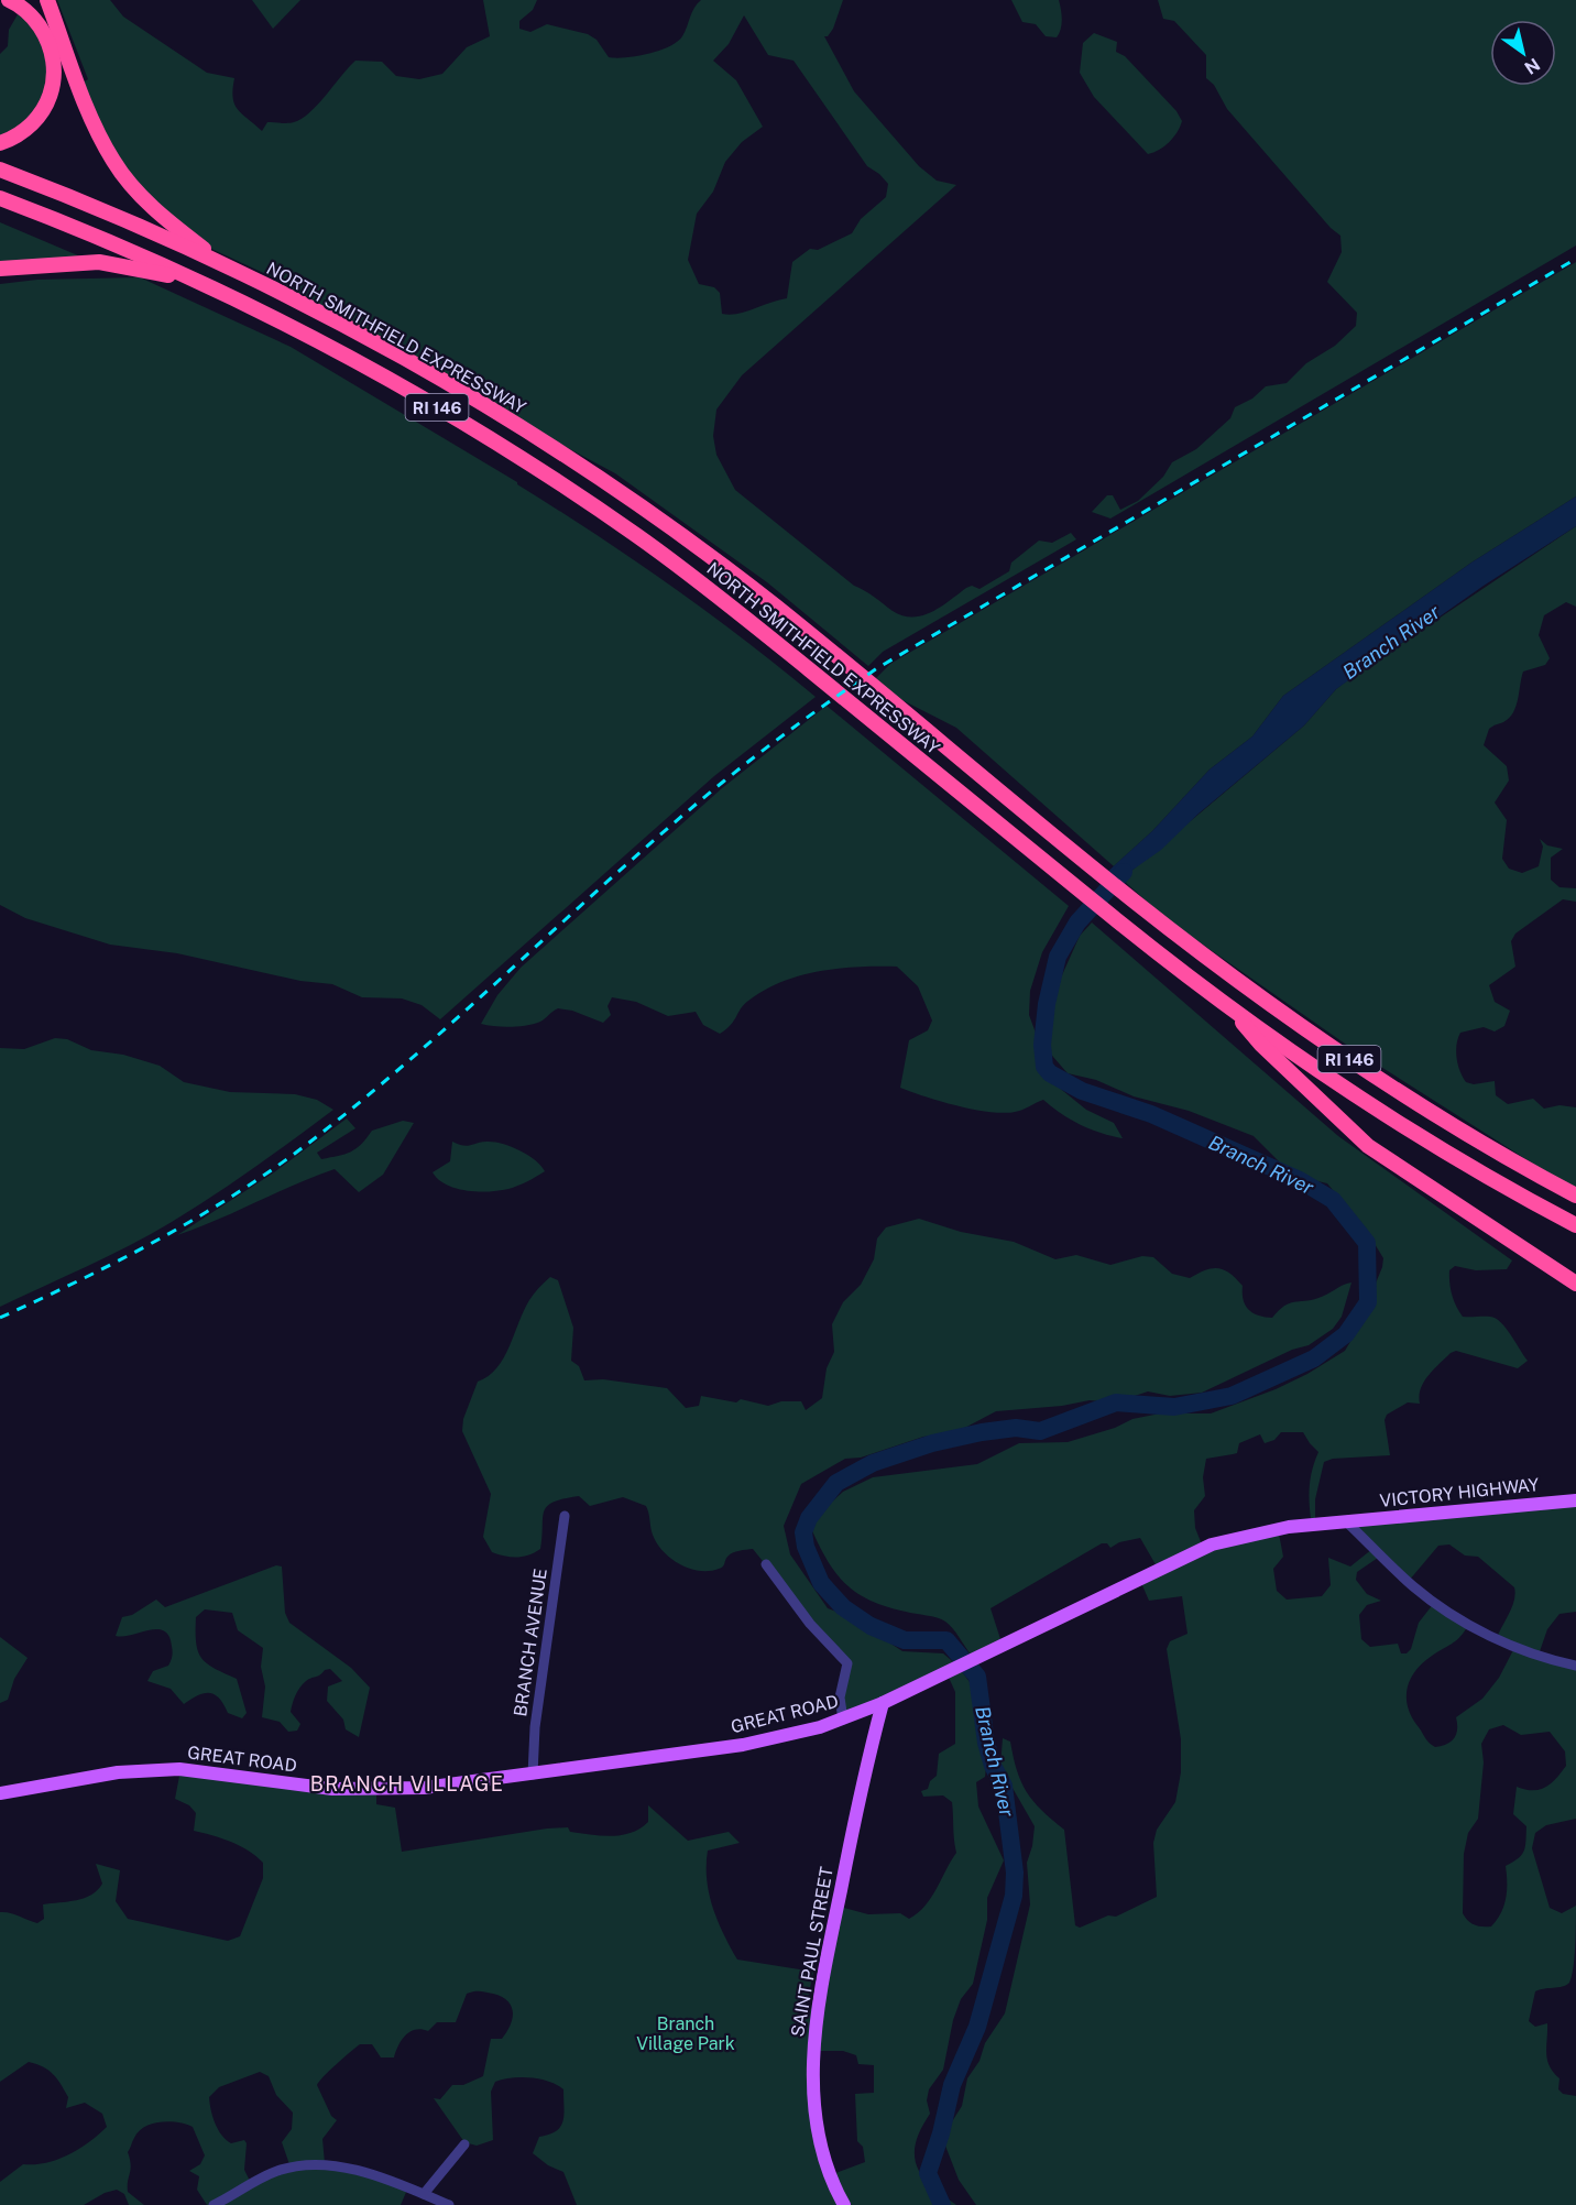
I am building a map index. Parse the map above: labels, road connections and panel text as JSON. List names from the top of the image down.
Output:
{
  "streets": {
    "highway": ["NORTH SMITHFIELD EXPRESSWAY", "RI 146"],
    "main road": ["VICTORY HIGHWAY", "GREAT ROAD", "SAINT PAUL STREET"],
    "street": ["BRANCH AVENUE"]
  },
  "crossings": [
    ["VICTORY HIGHWAY", "GREAT ROAD"],
    ["BRANCH AVENUE", "GREAT ROAD"],
    ["GREAT ROAD", "SAINT PAUL STREET"]
  ],
  "districts": ["BRANCH VILLAGE"],
  "water": ["Branch River"],
  "parks": ["Branch Village Park"],
  "north": "bottom right"
}
